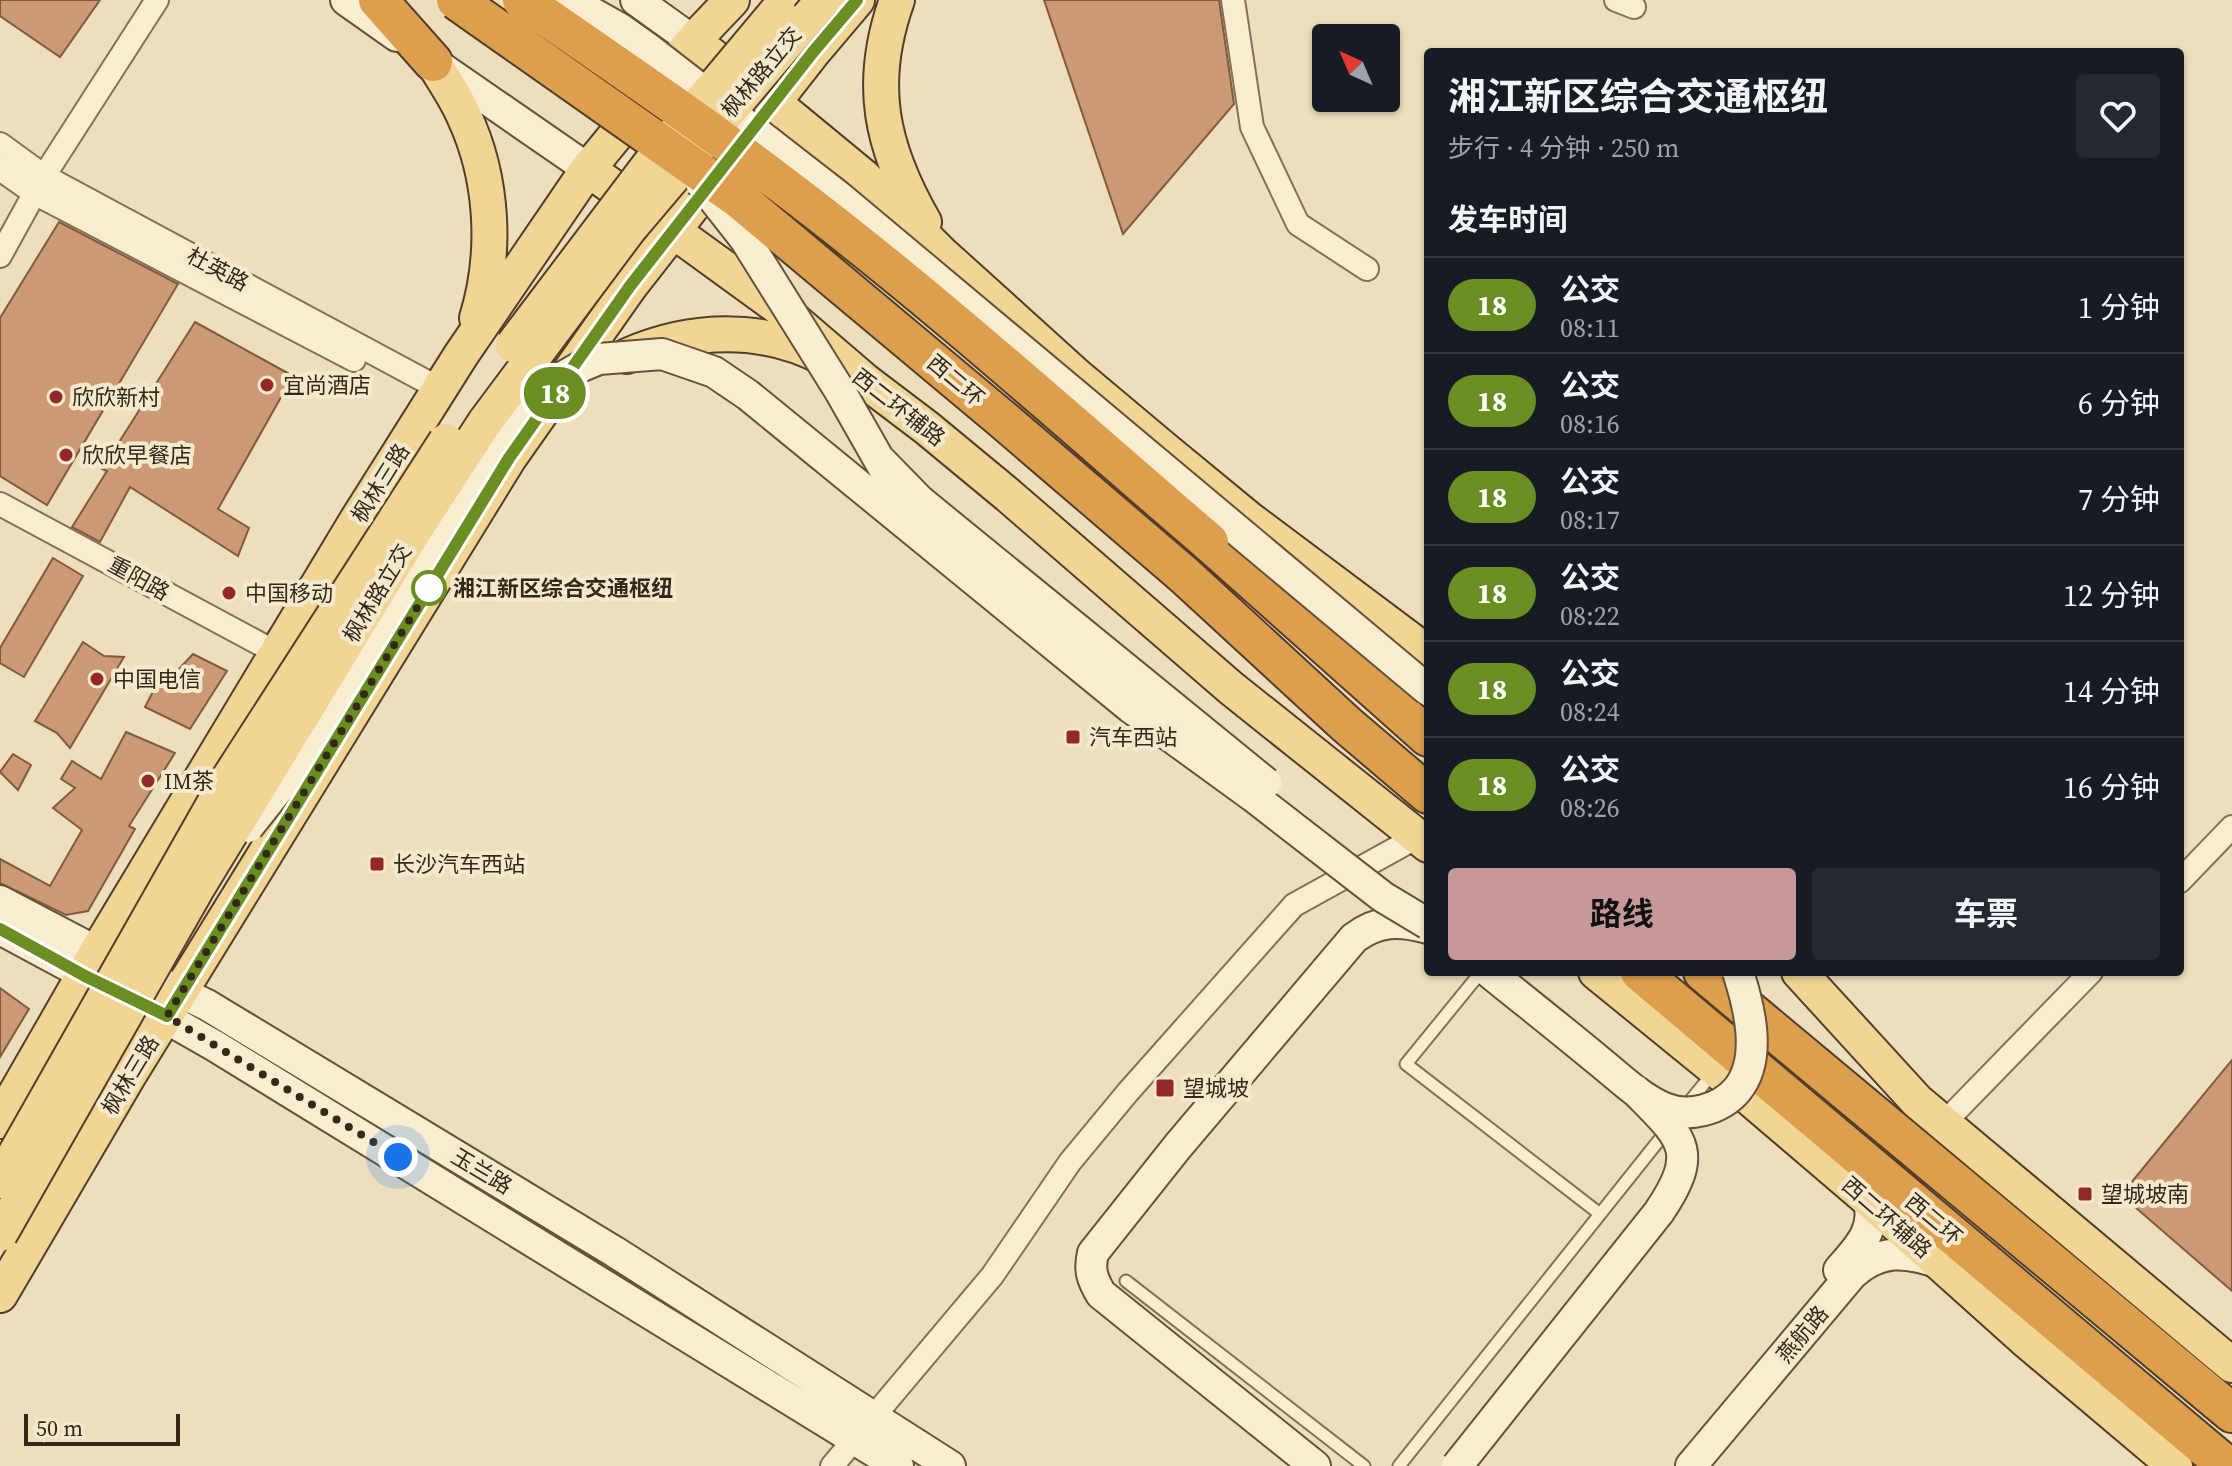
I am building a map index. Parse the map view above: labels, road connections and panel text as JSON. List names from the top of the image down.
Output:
{
  "streets": {
    "highway": ["西二环"],
    "main road": ["枫林路立交", "西二环辅路", "枫林三路"],
    "street": [
      "杜英路",
      "重阳路",
      "玉兰路",
      "燕航路"
    ]
  },
  "crossings": [
    ["杜英路", "枫林三路"],
    ["西二环辅路", "枫林三路"],
    ["西二环辅路", "燕航路"],
    ["枫林三路", "重阳路"],
    ["枫林三路", "玉兰路"]
  ],
  "places": {
    "other": [
      "宜尚酒店",
      "欣欣新村",
      "欣欣早餐店",
      "湘江新区综合交通枢纽",
      "中国移动",
      "中国电信",
      "IM茶"
    ],
    "transit": [
      "汽车西站",
      "长沙汽车西站",
      "望城坡",
      "望城坡南"
    ]
  },
  "lines": ["bus line 18"],
  "scale_bar": "50 m",
  "north": "top left",
  "page": {
    "on_map": "18",
    "heading": [
      ["湘江新区综合交通枢纽", "步行 · 4 分钟 · 250 m"],
      "发车时间"
    ],
    "list": [
      {
        "mark": "18",
        "name": "公交",
        "note": "08:11",
        "value": "1 分钟"
      },
      {
        "mark": "18",
        "name": "公交",
        "note": "08:16",
        "value": "6 分钟"
      },
      {
        "mark": "18",
        "name": "公交",
        "note": "08:17",
        "value": "7 分钟"
      },
      {
        "mark": "18",
        "name": "公交",
        "note": "08:22",
        "value": "12 分钟"
      },
      {
        "mark": "18",
        "name": "公交",
        "note": "08:24",
        "value": "14 分钟"
      },
      {
        "mark": "18",
        "name": "公交",
        "note": "08:26",
        "value": "16 分钟"
      }
    ],
    "buttons": ["路线", "车票"],
    "scale": "50 m"
  }
}
